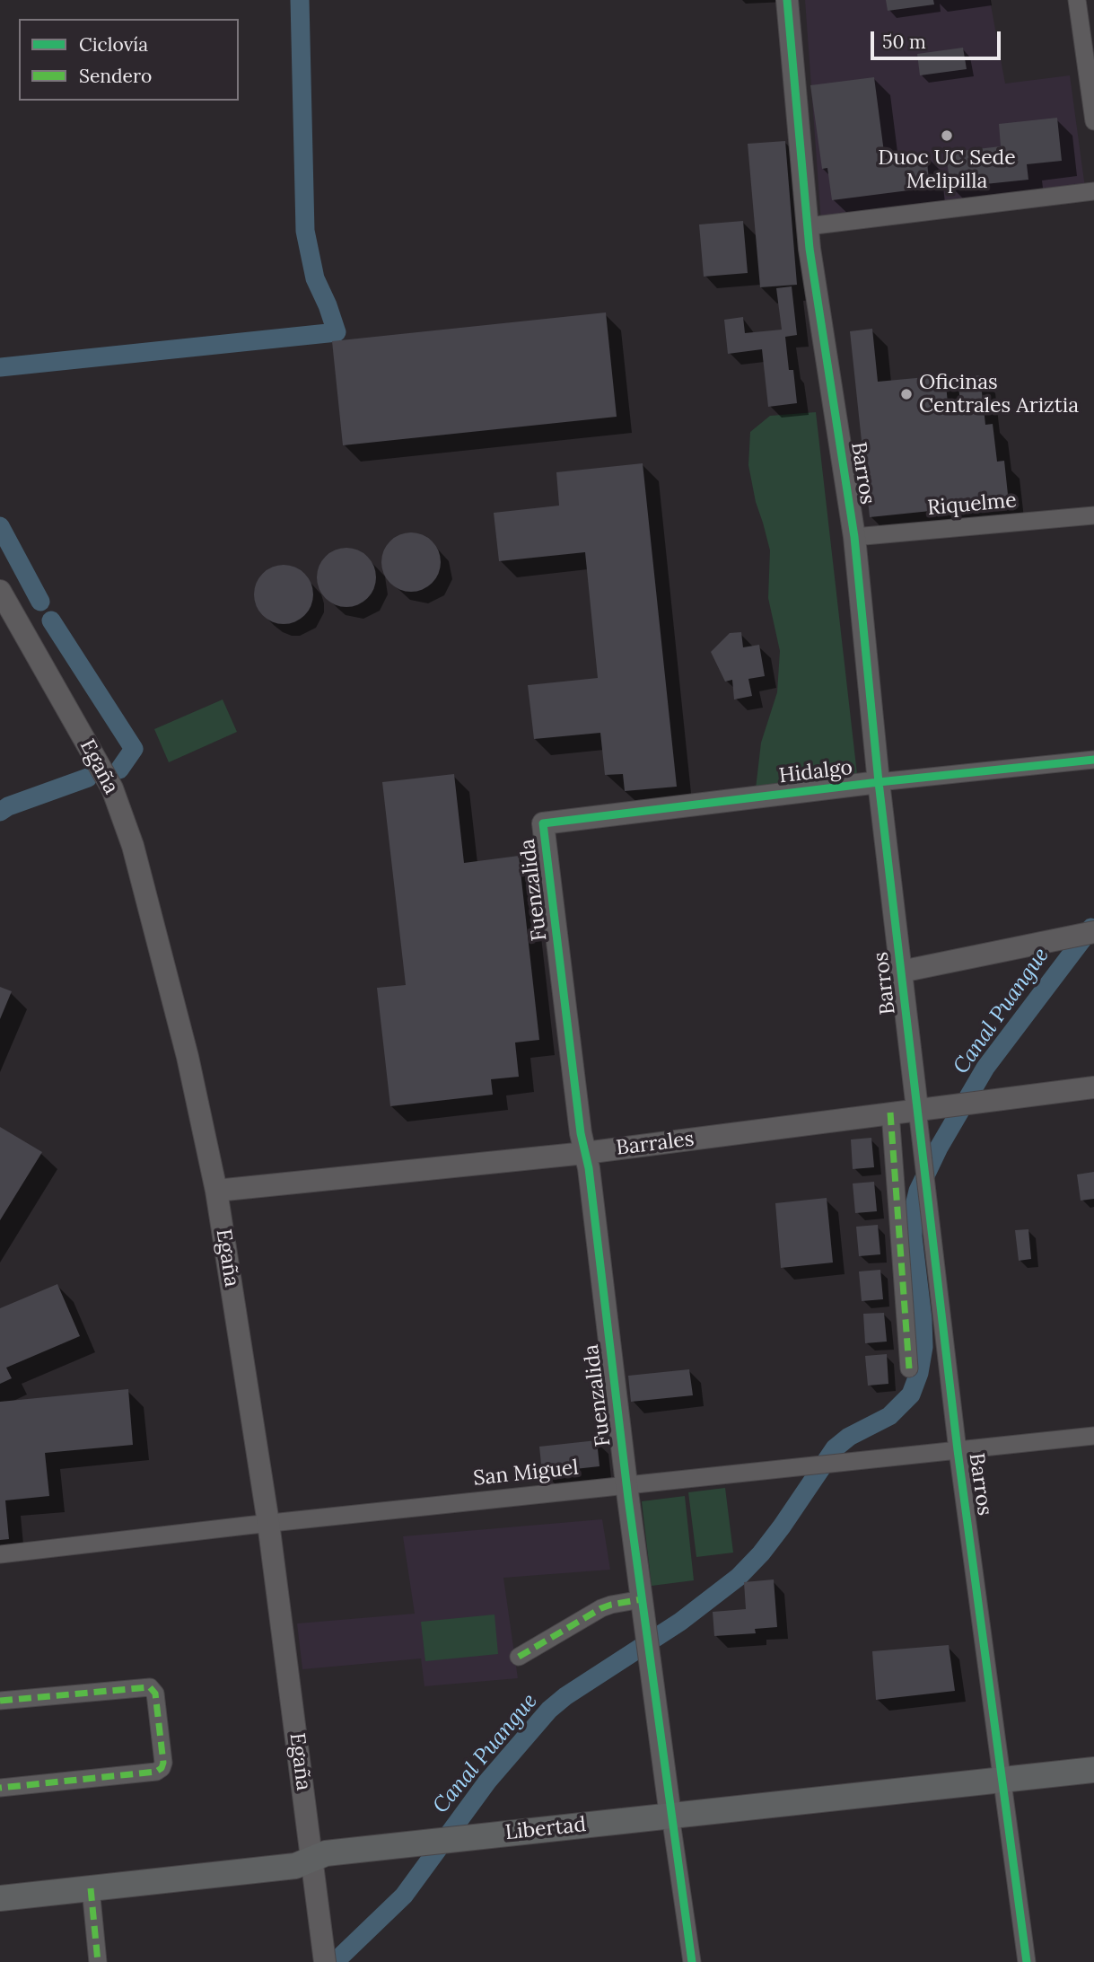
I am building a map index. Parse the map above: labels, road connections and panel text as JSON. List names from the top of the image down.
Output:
{
  "streets": {
    "main road": ["Libertad"],
    "street": [
      "Barros",
      "Riquelme",
      "Egaña",
      "Hidalgo",
      "Fuenzalida",
      "Barrales",
      "San Miguel"
    ]
  },
  "crossings": [
    ["Barros", "Riquelme"],
    ["Barros", "Hidalgo"],
    ["Barros", "Barrales"],
    ["Barros", "San Miguel"],
    ["Barros", "Libertad"],
    ["Egaña", "Barrales"],
    ["Egaña", "San Miguel"],
    ["Egaña", "Libertad"],
    ["Hidalgo", "Fuenzalida"],
    ["Fuenzalida", "Barrales"],
    ["Fuenzalida", "San Miguel"],
    ["Fuenzalida", "Libertad"]
  ],
  "water": ["Canal Puangue"],
  "places": ["Duoc UC Sede Melipilla", "Oficinas Centrales Ariztia"],
  "legend": ["Ciclovía", "Sendero"],
  "scale_bar": "50 m"
}
